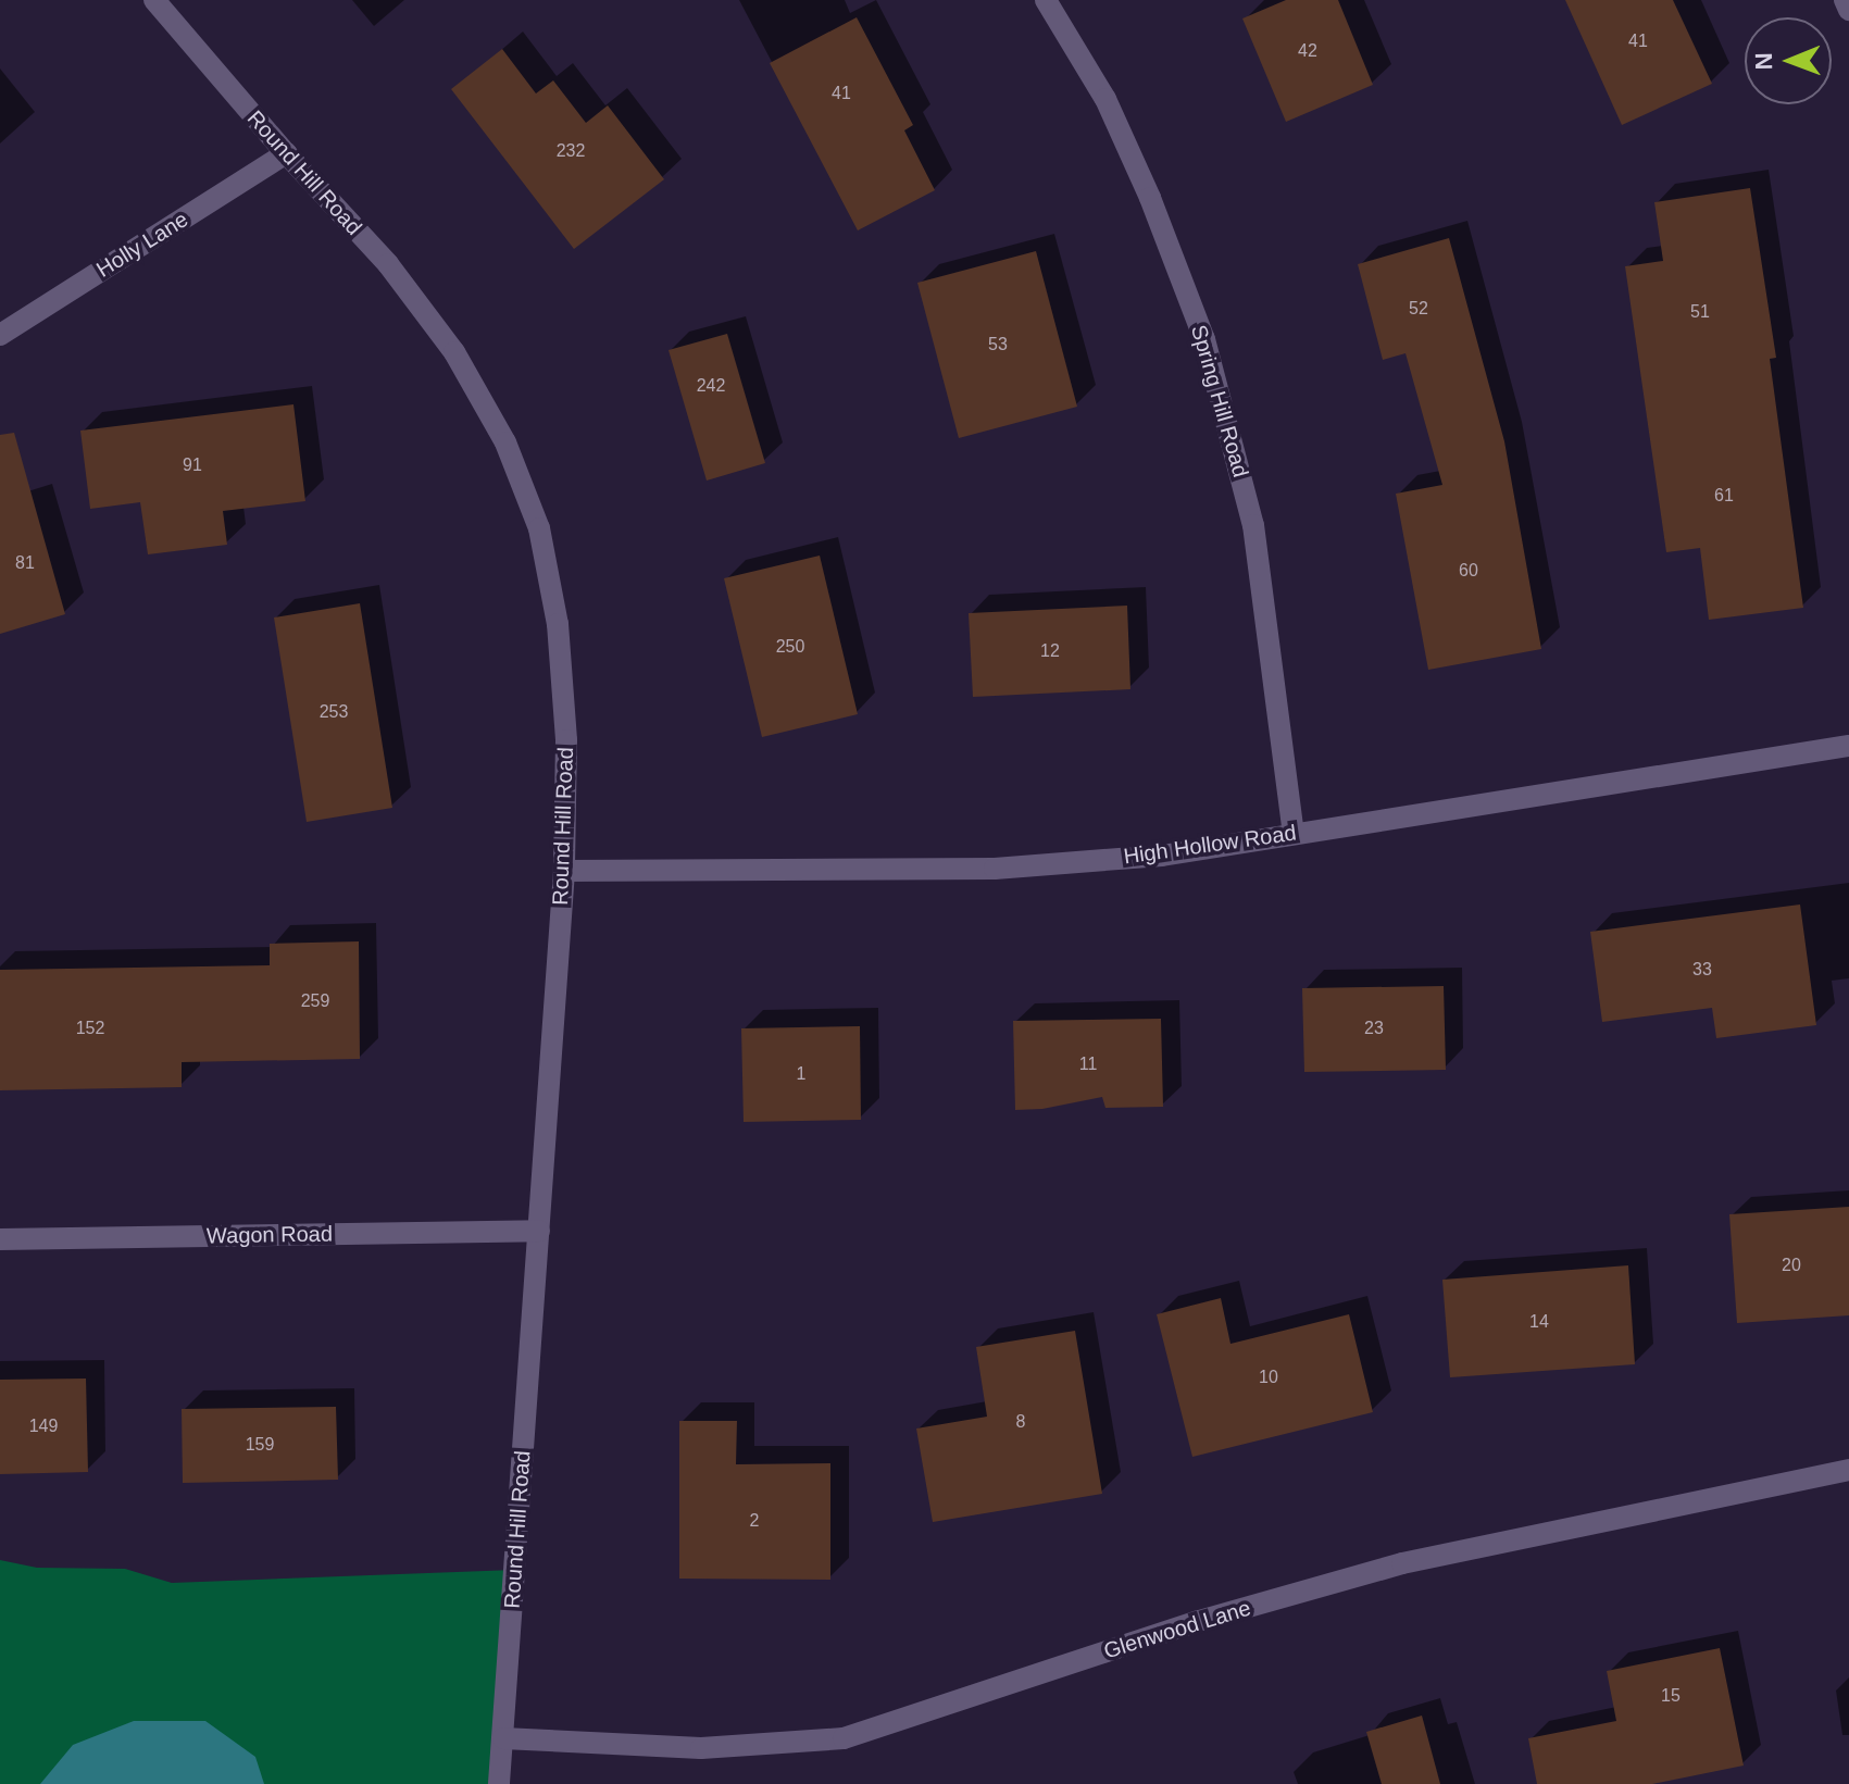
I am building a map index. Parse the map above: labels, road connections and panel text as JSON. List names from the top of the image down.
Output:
{
  "streets": {
    "street": [
      "Round Hill Road",
      "Holly Lane",
      "Spring Hill Road",
      "High Hollow Road",
      "Wagon Road",
      "Glenwood Lane"
    ]
  },
  "crossings": [
    ["Round Hill Road", "Holly Lane"],
    ["Round Hill Road", "High Hollow Road"],
    ["Round Hill Road", "Wagon Road"],
    ["Round Hill Road", "Glenwood Lane"],
    ["Spring Hill Road", "High Hollow Road"]
  ],
  "house_numbers": [
    "41",
    "42",
    "41",
    "232",
    "52",
    "51",
    "53",
    "242",
    "91",
    "61",
    "81",
    "60",
    "250",
    "12",
    "253",
    "33",
    "259",
    "152",
    "23",
    "11",
    "1",
    "20",
    "14",
    "10",
    "8",
    "149",
    "159",
    "2",
    "15"
  ],
  "north": "left"
}
